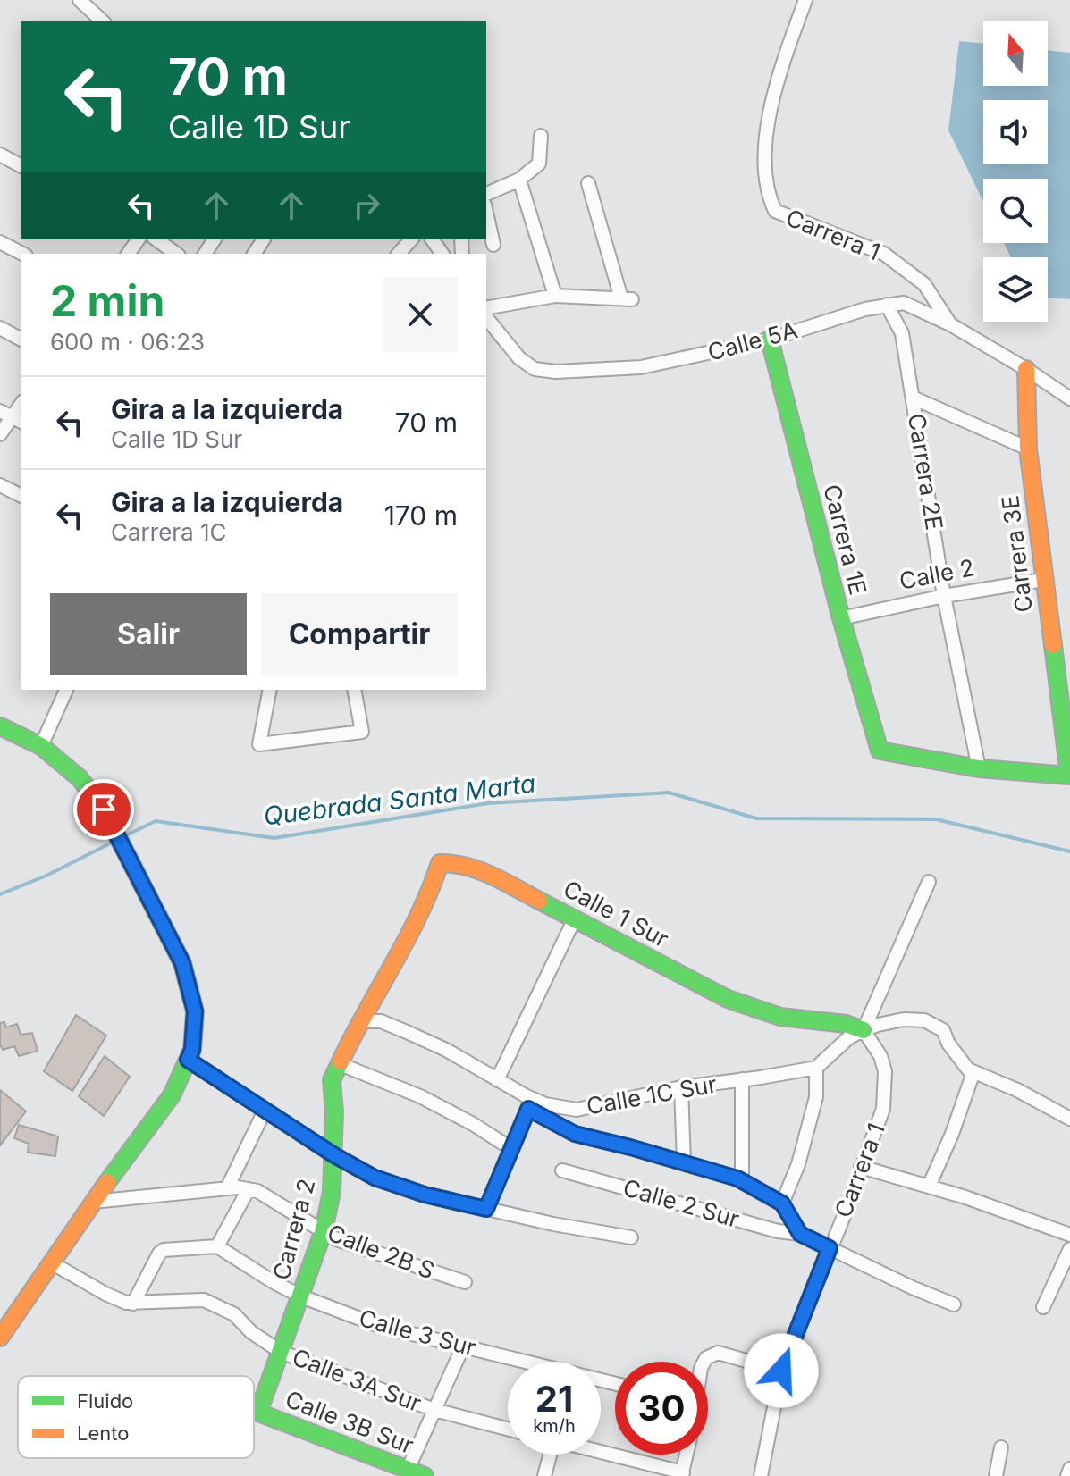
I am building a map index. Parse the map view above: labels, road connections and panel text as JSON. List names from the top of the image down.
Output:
{
  "streets": {
    "street": [
      "Carrera 1",
      "Calle 5A",
      "Carrera 2E",
      "Carrera 1E",
      "Carrera 3E",
      "Calle 2",
      "Calle 1 Sur",
      "Calle 1C Sur",
      "Calle 2 Sur",
      "Carrera 2",
      "Calle 2B S",
      "Calle 3 Sur",
      "Calle 3A Sur",
      "Calle 3B Sur"
    ]
  },
  "crossings": [
    ["Carrera 1", "Calle 5A"],
    ["Carrera 1", "Calle 1 Sur"],
    ["Carrera 1", "Calle 2 Sur"],
    ["Calle 5A", "Carrera 2E"],
    ["Calle 5A", "Carrera 1E"],
    ["Calle 5A", "Carrera 3E"],
    ["Carrera 2E", "Carrera 1E"],
    ["Carrera 2E", "Calle 2"],
    ["Carrera 1E", "Calle 2"],
    ["Carrera 3E", "Calle 2"],
    ["Calle 1 Sur", "Carrera 2"],
    ["Calle 1C Sur", "Carrera 2"],
    ["Carrera 2", "Calle 2B S"],
    ["Carrera 2", "Calle 3 Sur"],
    ["Carrera 2", "Calle 3A Sur"],
    ["Carrera 2", "Calle 3B Sur"]
  ],
  "water": ["Quebrada Santa Marta"],
  "legend": ["Fluido", "Lento"],
  "north": "top",
  "page": {
    "turn": ["70 m", "Calle 1D Sur"],
    "heading": ["2 min", "600 m · 06:23"],
    "list": [
      {
        "name": "Gira a la izquierda",
        "note": "Calle 1D Sur",
        "value": "70 m"
      },
      {
        "name": "Gira a la izquierda",
        "note": "Carrera 1C",
        "value": "170 m"
      }
    ],
    "buttons": ["Salir", "Compartir"],
    "speed": "21 km/h",
    "limit": "30"
  }
}
